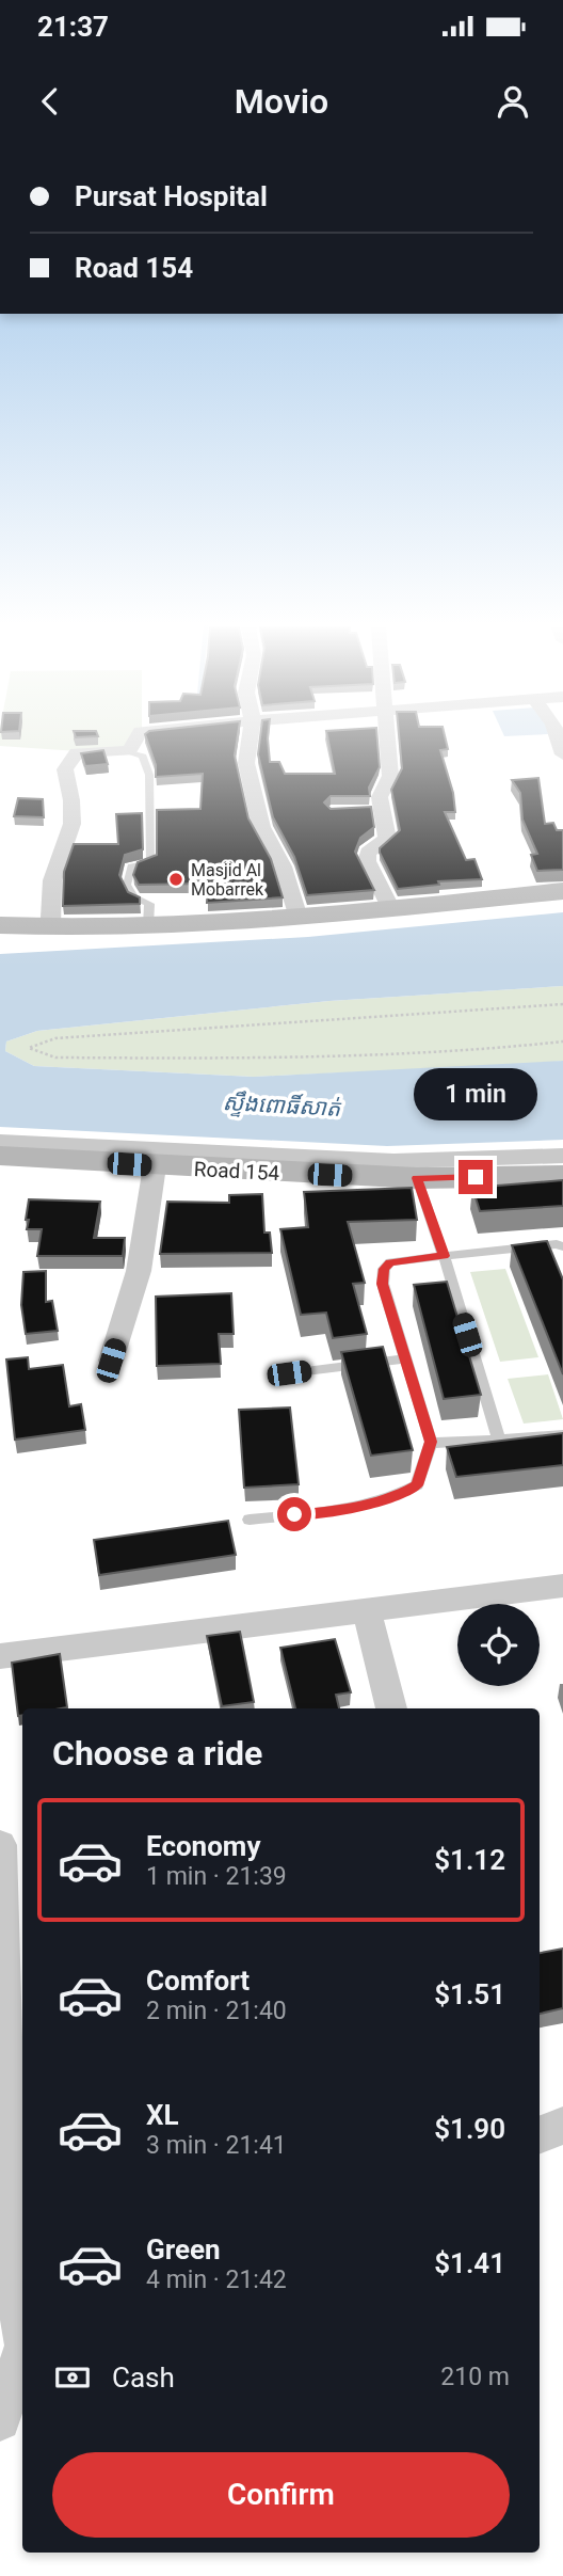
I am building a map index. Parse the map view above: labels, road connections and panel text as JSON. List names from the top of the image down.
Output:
{
  "streets": {
    "street": ["Road 154"]
  },
  "water": ["ស្ទឹងពោធិ៍សាត់"],
  "places": ["Masjid Al Mobarrek"],
  "page": {
    "status": "21:37",
    "header": "Movio",
    "banner": ["Pursat Hospital", "Road 154"],
    "bubble": "1 min",
    "heading": "Choose a ride",
    "list": [
      {
        "name": "Economy",
        "note": "1 min · 21:39",
        "value": "$1.12"
      },
      {
        "name": "Comfort",
        "note": "2 min · 21:40",
        "value": "$1.51"
      },
      {
        "name": "XL",
        "note": "3 min · 21:41",
        "value": "$1.90"
      },
      {
        "name": "Green",
        "note": "4 min · 21:42",
        "value": "$1.41"
      }
    ],
    "pay": ["Cash", "210 m"],
    "buttons": "Confirm"
  }
}
